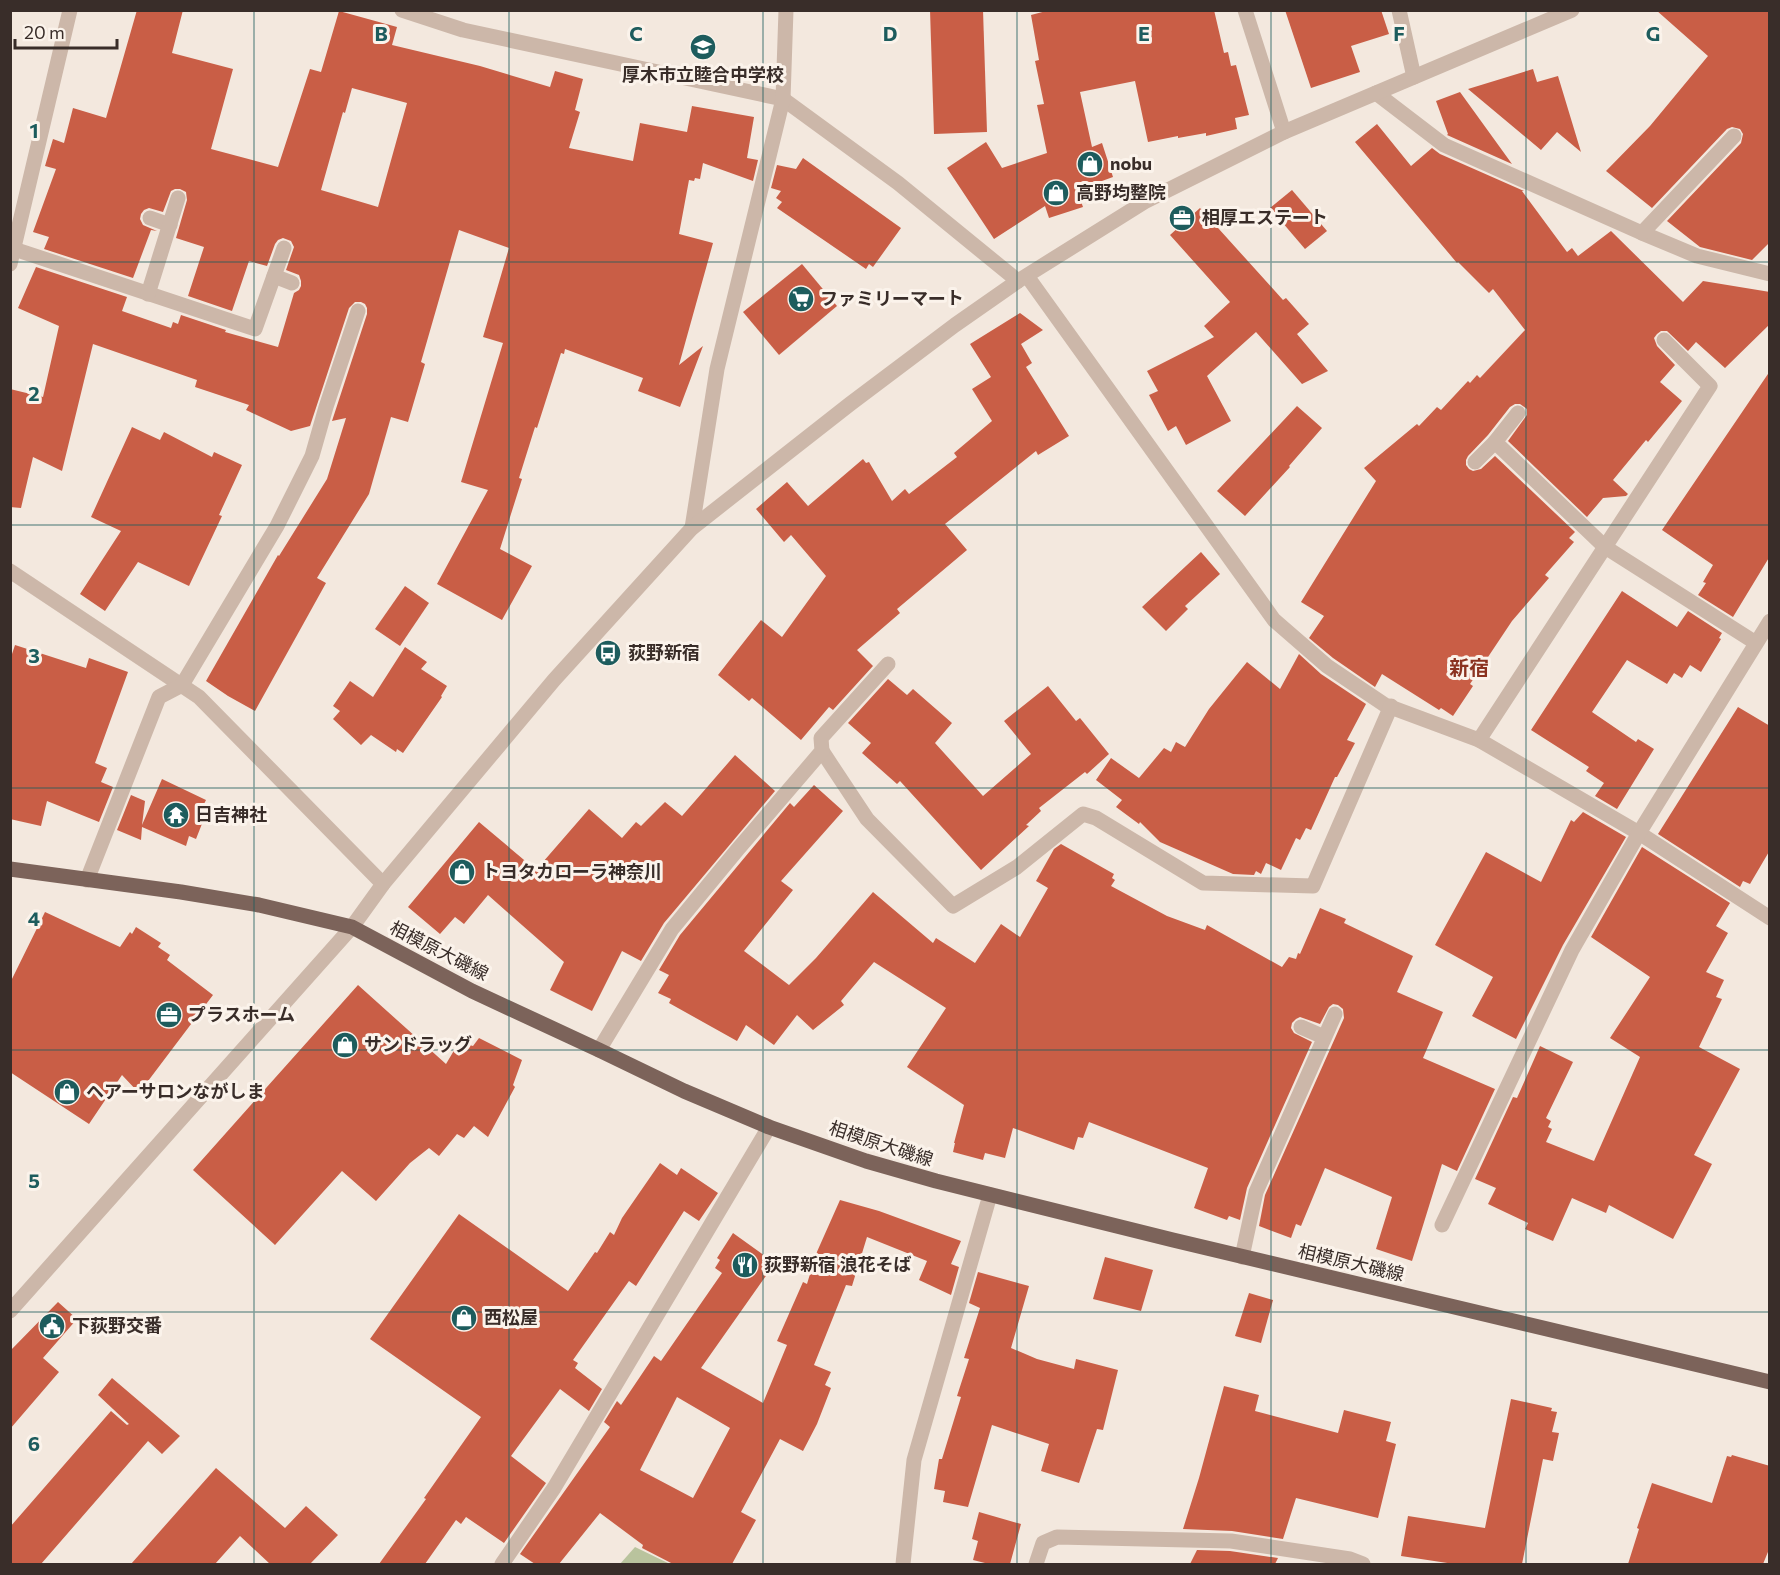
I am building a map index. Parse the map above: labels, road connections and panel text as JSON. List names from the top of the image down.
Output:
{
  "streets": {
    "main road": ["相模原大磯線"]
  },
  "districts": ["新宿"],
  "places": {
    "school or university": ["厚木市立睦合中学校"],
    "shop": [
      "nobu",
      "高野均整院",
      "トヨタカローラ神奈川",
      "サンドラッグ",
      "ヘアーサロンながしま",
      "西松屋"
    ],
    "office": ["相厚エステート", "プラスホーム"],
    "supermarket": ["ファミリーマート"],
    "bus stop": ["荻野新宿"],
    "temple": ["日吉神社"],
    "restaurant": ["荻野新宿 浪花そば"],
    "public building": ["下荻野交番"]
  },
  "scale_bar": "20 m",
  "grid": {
    "columns": [
      "B",
      "C",
      "D",
      "E",
      "F",
      "G"
    ],
    "rows": [
      "1",
      "2",
      "3",
      "4",
      "5",
      "6"
    ]
  }
}
